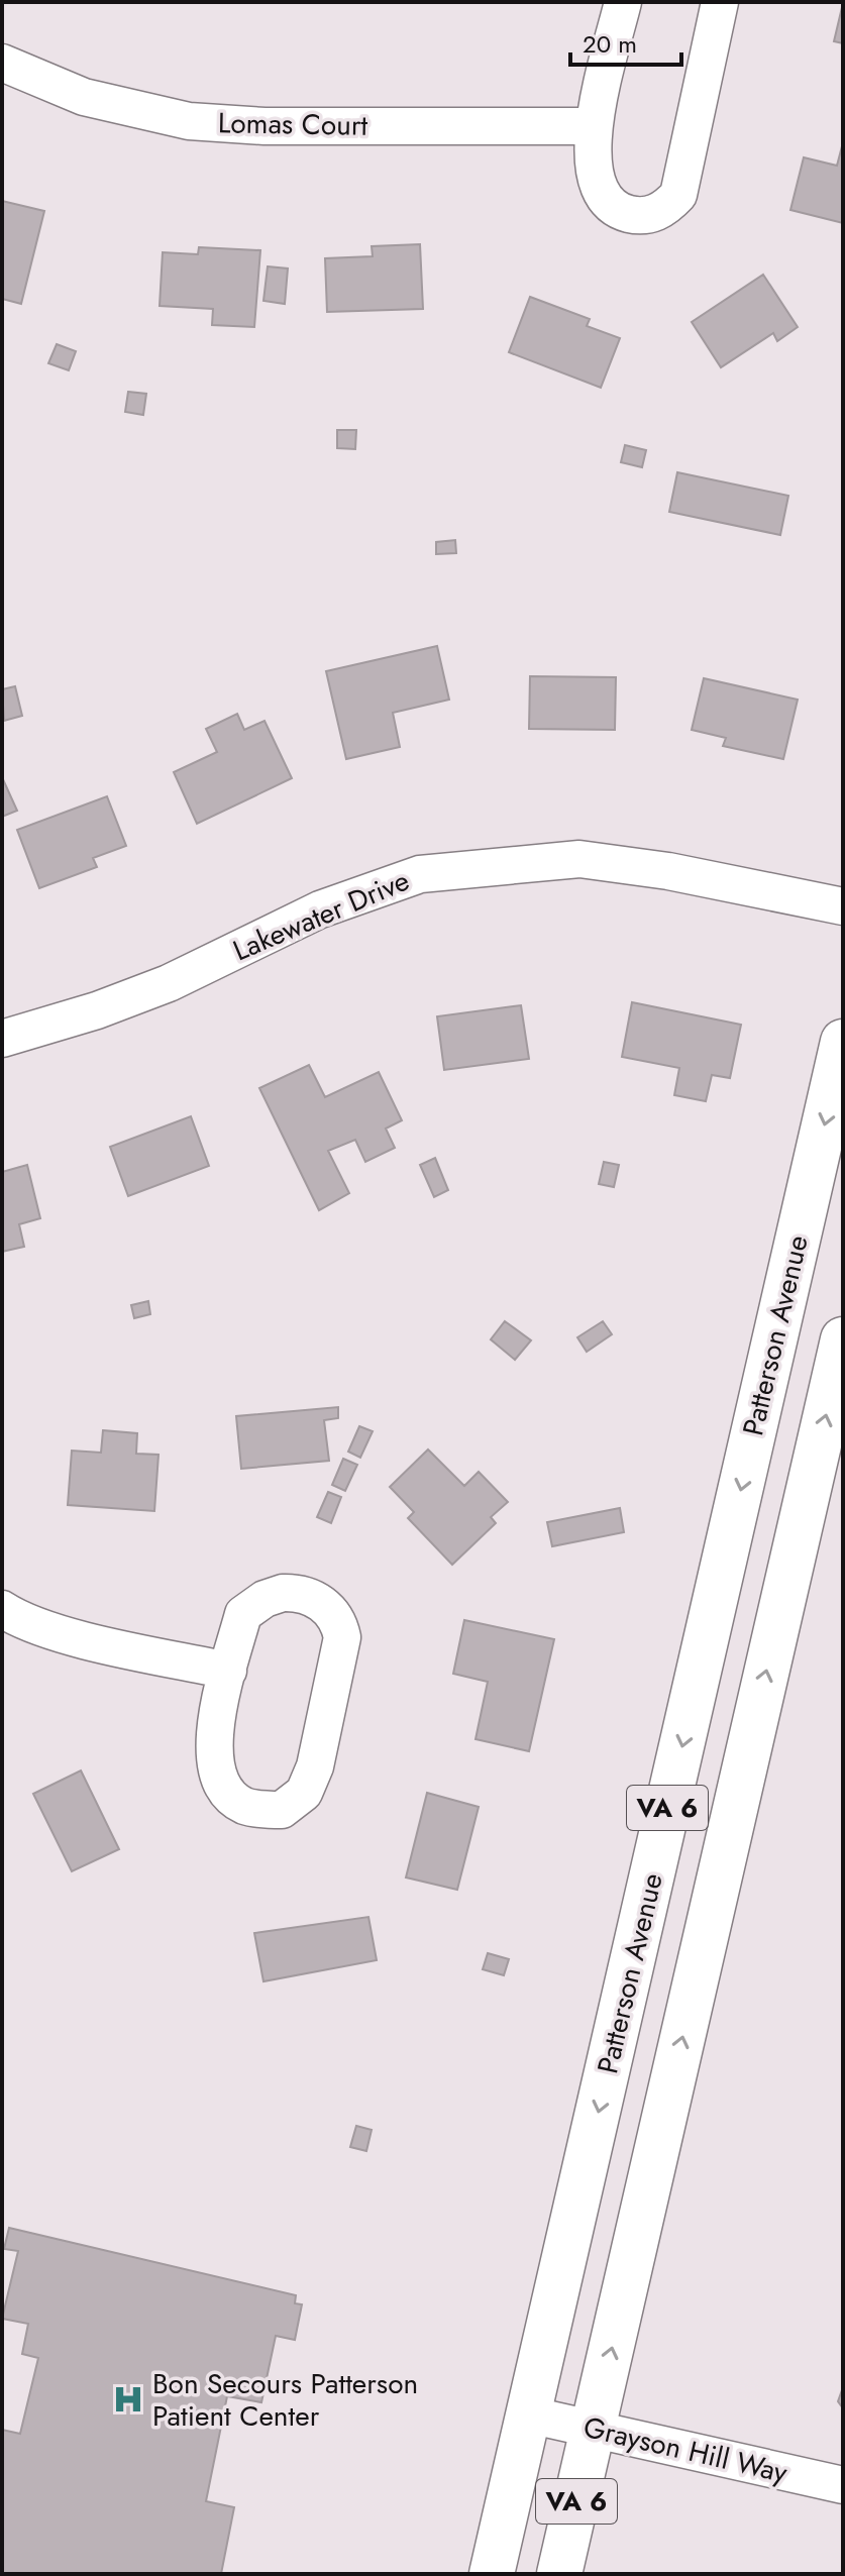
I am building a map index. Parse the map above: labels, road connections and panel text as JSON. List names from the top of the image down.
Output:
{
  "streets": {
    "main road": ["Patterson Avenue", "VA 6"],
    "street": ["Lomas Court", "Lakewater Drive", "Grayson Hill Way"]
  },
  "crossings": [
    ["Patterson Avenue", "Grayson Hill Way"],
    ["VA 6", "Grayson Hill Way"]
  ],
  "places": {
    "hospital": ["Bon Secours Patterson Patient Center"]
  },
  "scale_bar": "20 m"
}
